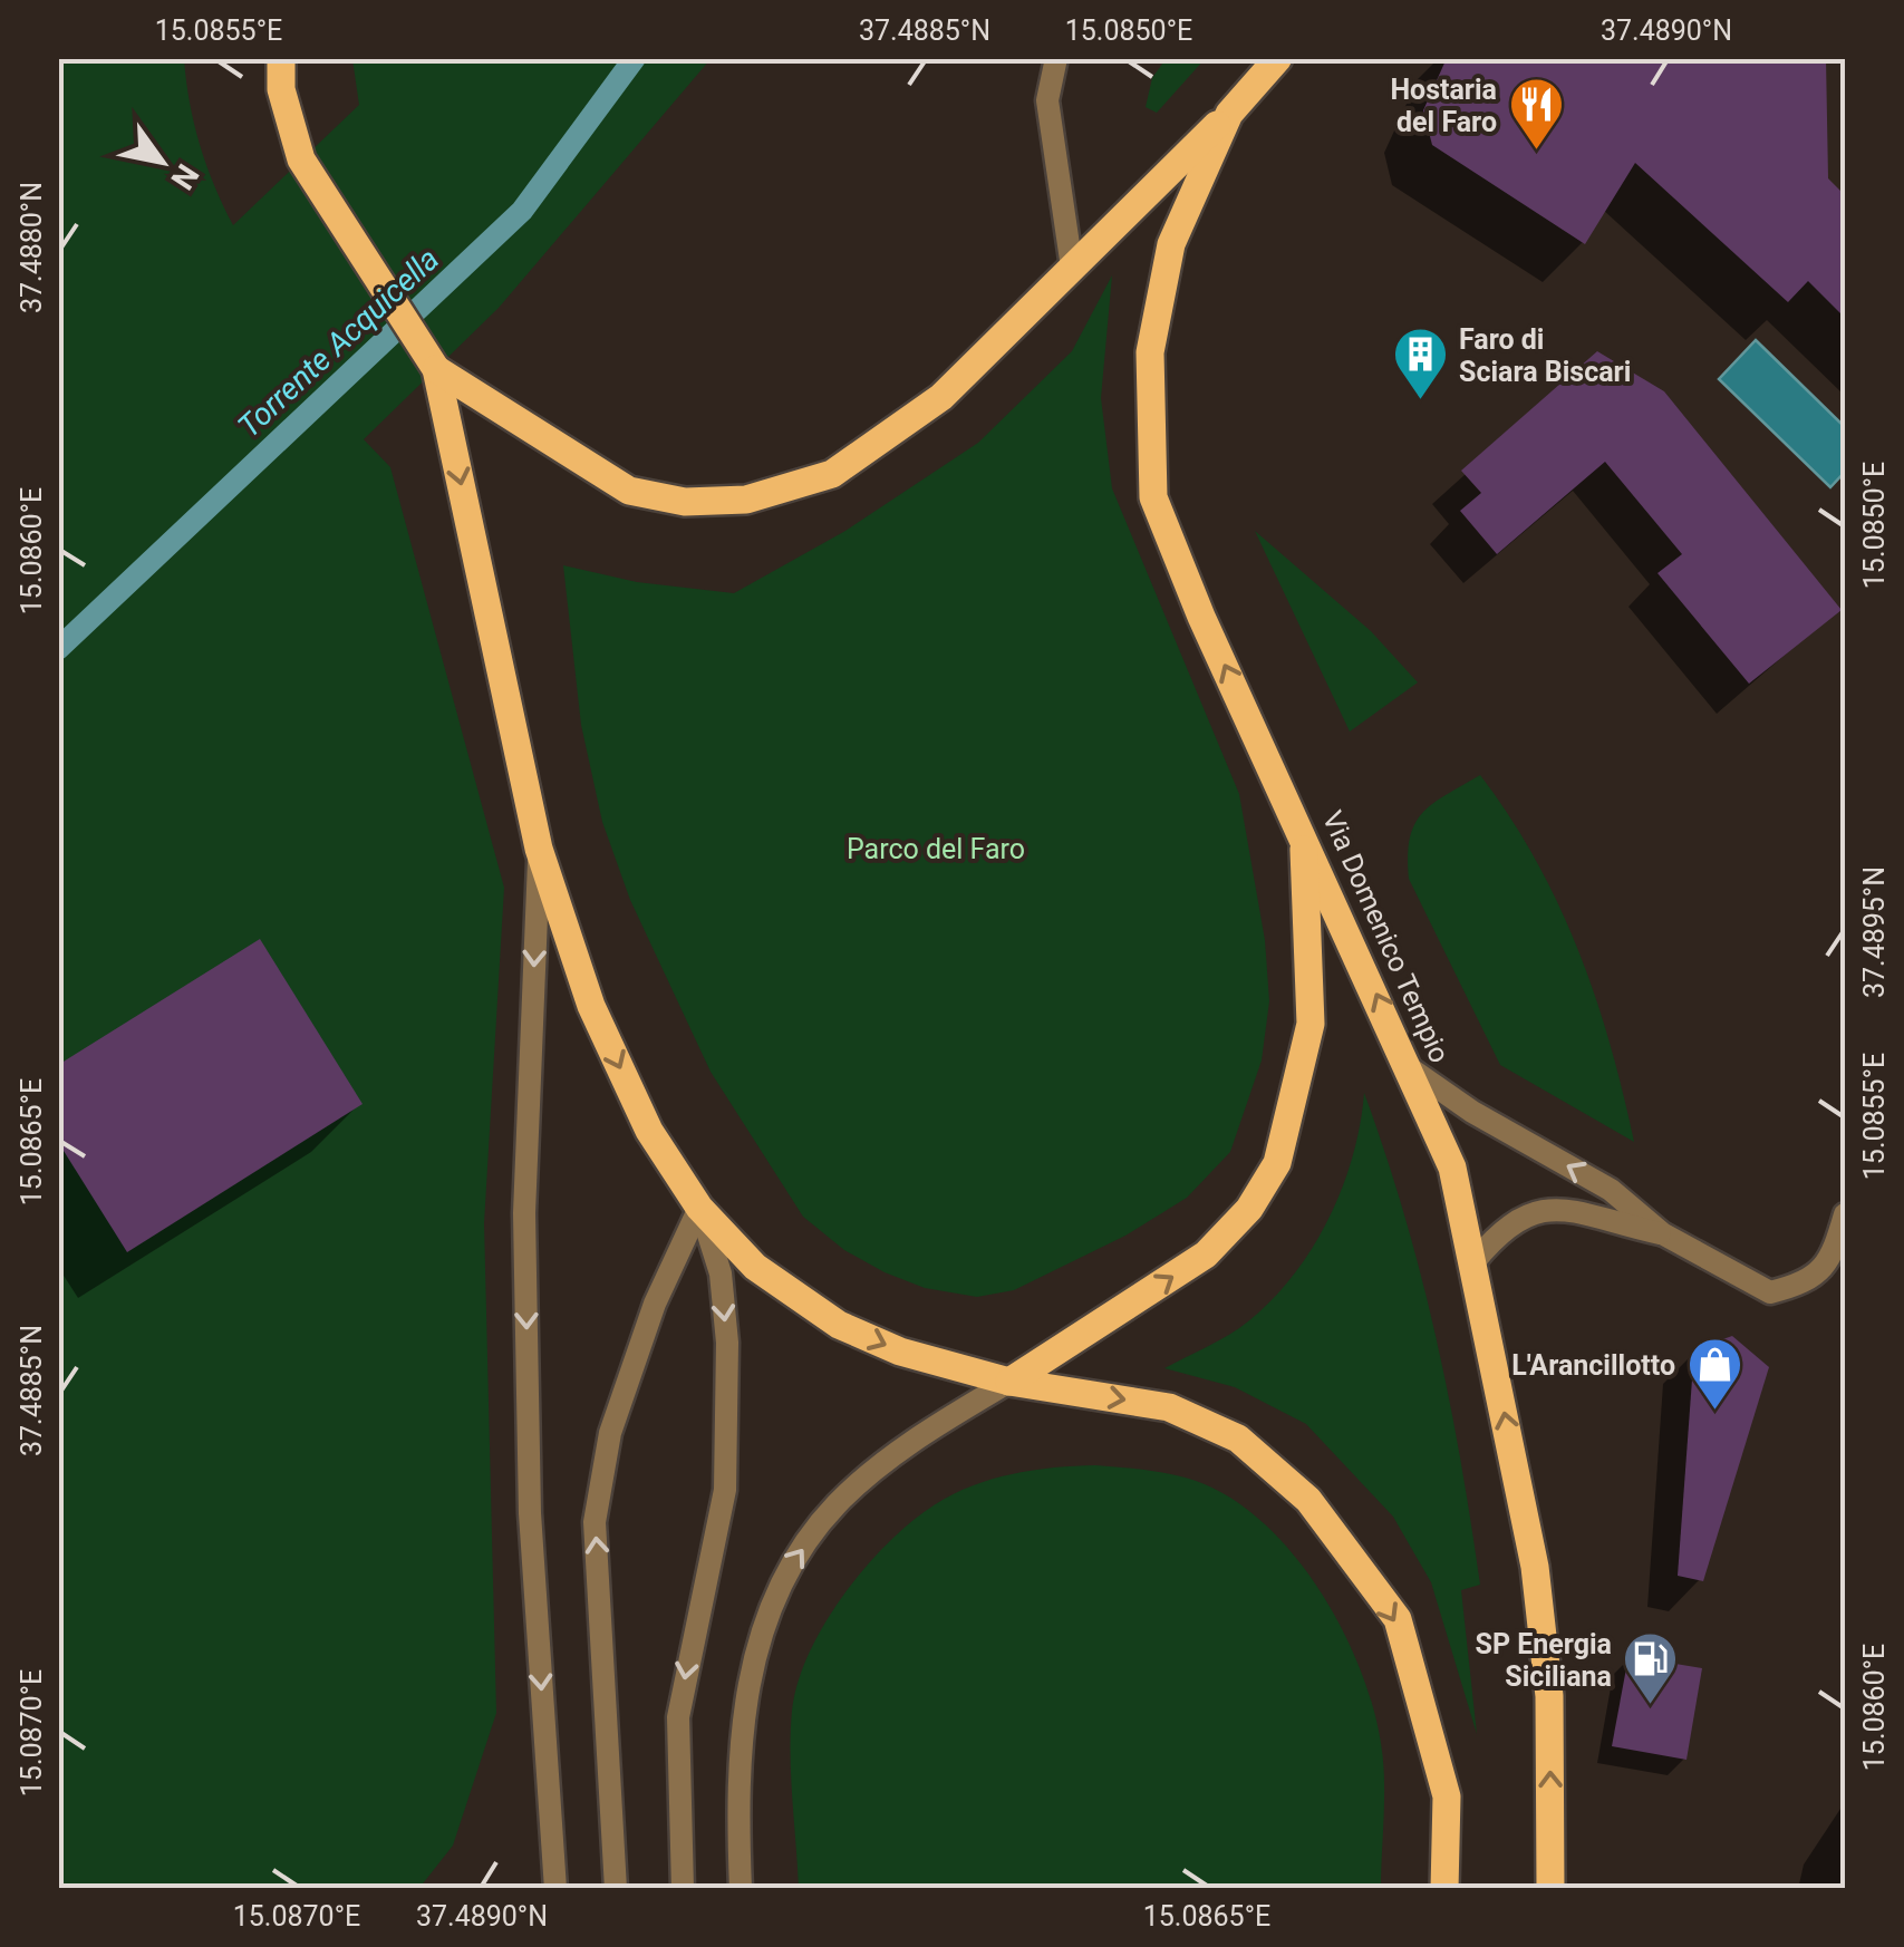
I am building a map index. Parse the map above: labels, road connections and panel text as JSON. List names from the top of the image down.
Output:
{
  "streets": {
    "main road": ["Via Domenico Tempio"]
  },
  "one_way": ["Via Domenico Tempio"],
  "water": ["Torrente Acquicella"],
  "parks": ["Parco del Faro"],
  "places": {
    "restaurant": ["Hostaria del Faro"],
    "building": ["Faro di Sciara Biscari"],
    "shop": ["L'Arancillotto"],
    "fuel station": ["SP Energia Siciliana"]
  },
  "north": "bottom right",
  "coordinates": [
    "15.0855°E",
    "37.4885°N",
    "15.0850°E",
    "37.4890°N",
    "37.4880°N",
    "15.0860°E",
    "37.4895°N",
    "15.0865°E",
    "15.0870°E"
  ]
}
